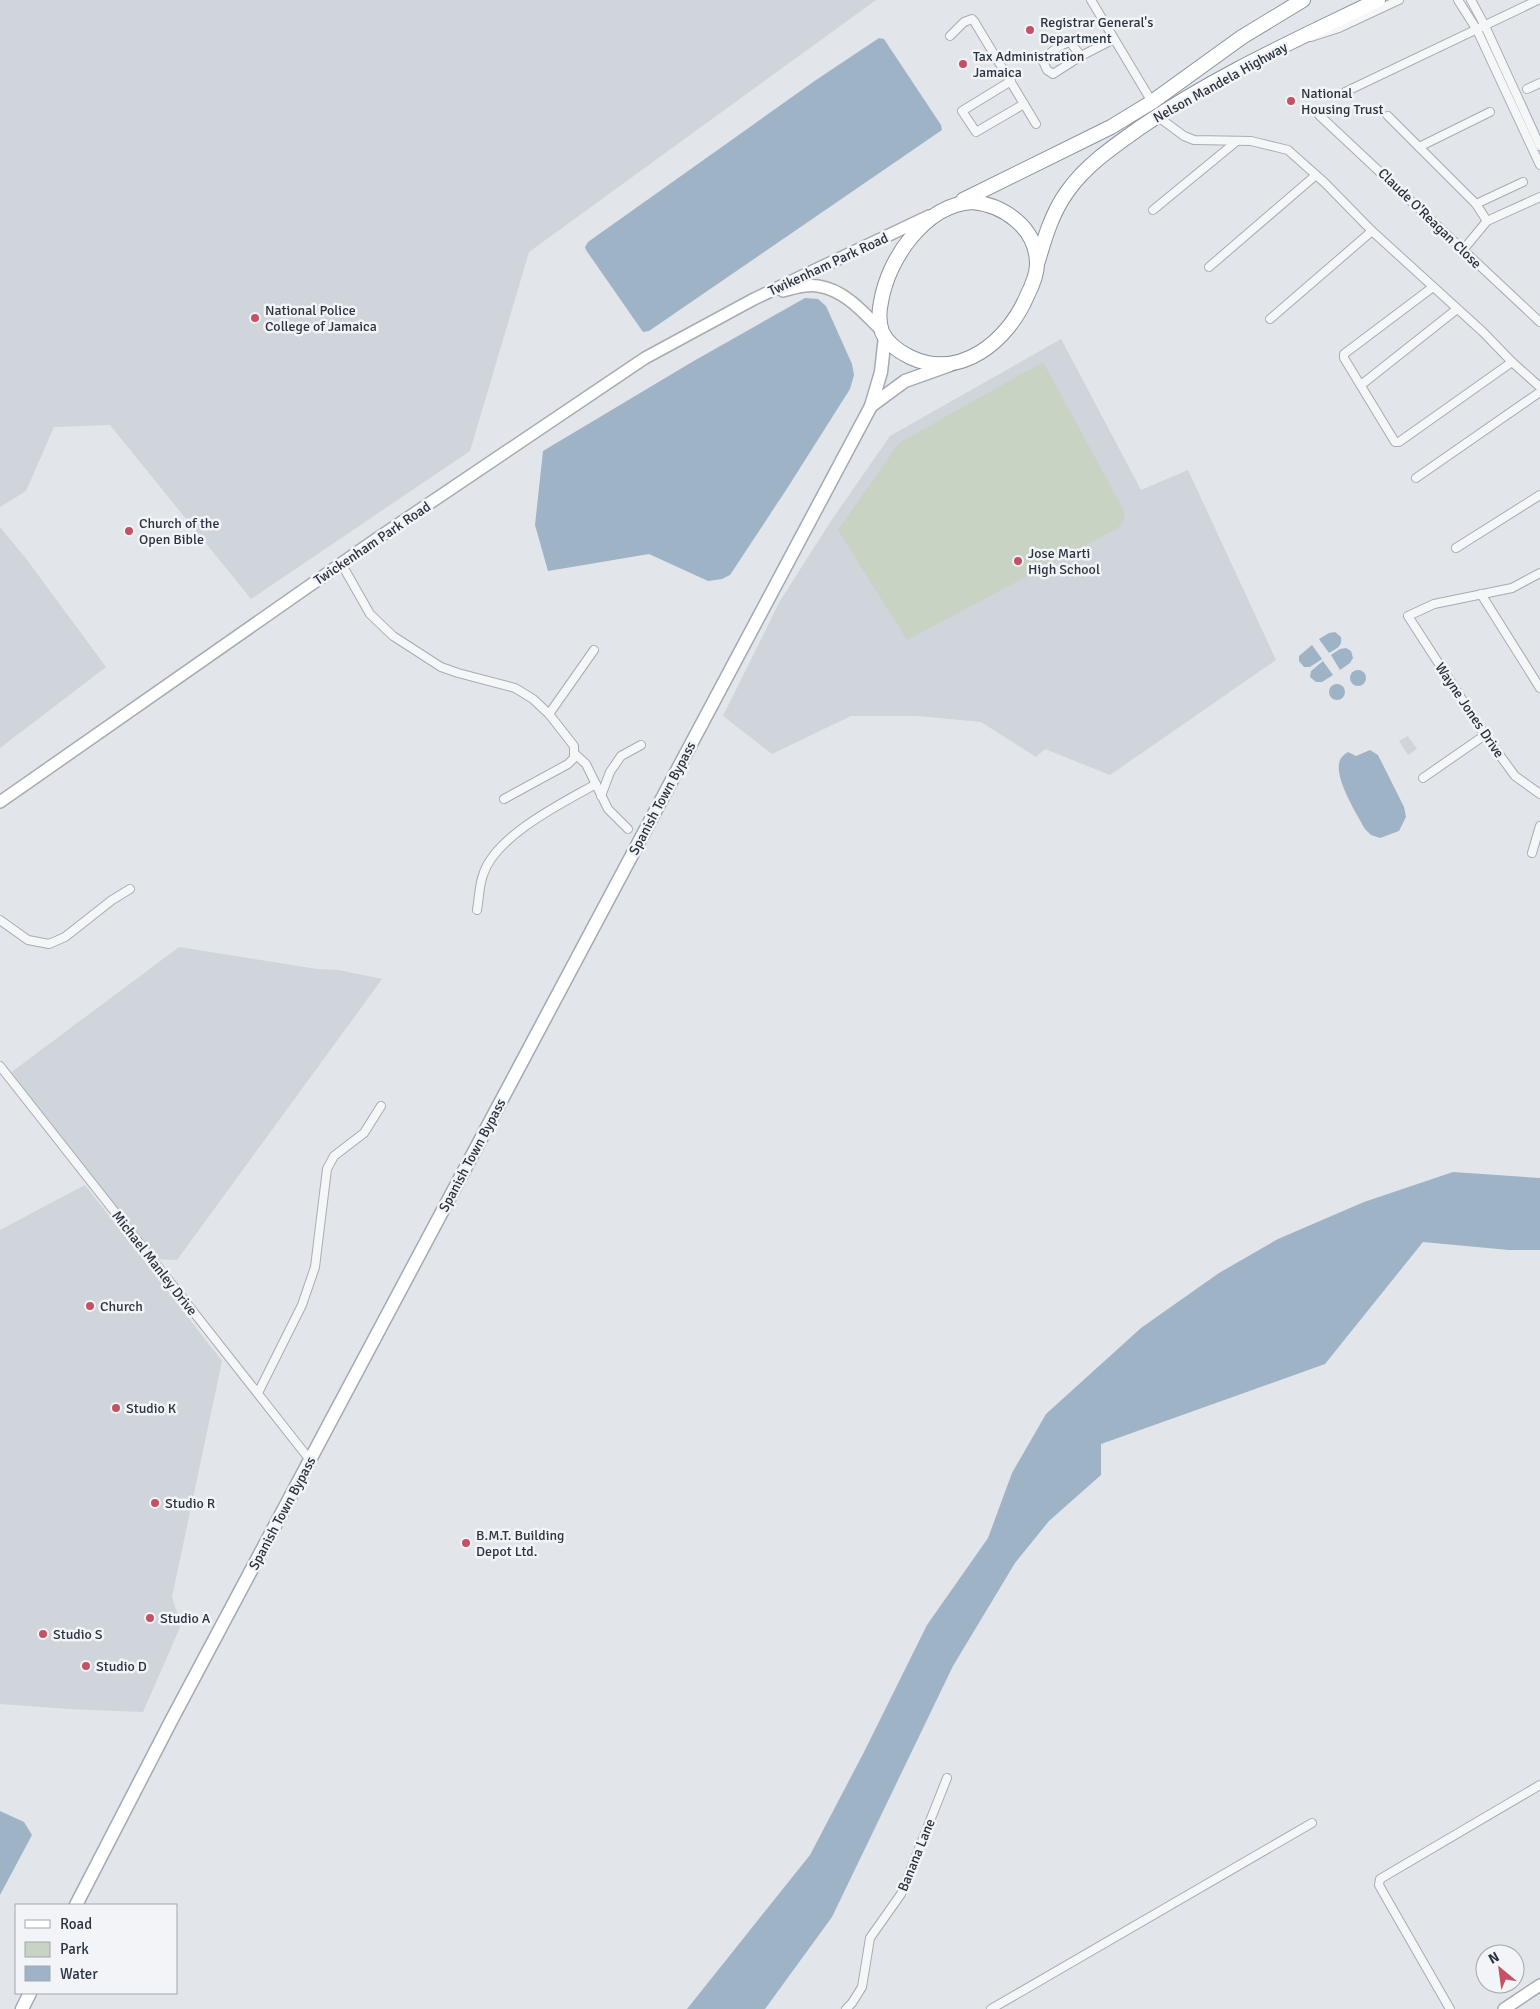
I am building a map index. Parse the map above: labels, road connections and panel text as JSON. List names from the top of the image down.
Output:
{
  "streets": {
    "highway": ["Nelson Mandela Highway"],
    "main road": ["Twikenham Park Road", "Twickenham Park Road", "Spanish Town Bypass"],
    "street": [
      "Claude O'Reagan Close",
      "Wayne Jones Drive",
      "Michael Manley Drive",
      "Banana Lane"
    ]
  },
  "crossings": [
    ["Nelson Mandela Highway", "Twikenham Park Road"],
    ["Nelson Mandela Highway", "Spanish Town Bypass"],
    ["Twikenham Park Road", "Twickenham Park Road"],
    ["Twikenham Park Road", "Spanish Town Bypass"],
    ["Spanish Town Bypass", "Michael Manley Drive"]
  ],
  "places": [
    "Registrar General's Department",
    "Tax Administration Jamaica",
    "National Housing Trust",
    "National Police College of Jamaica",
    "Church of the Open Bible",
    "Jose Marti High School",
    "Church",
    "Studio K",
    "Studio R",
    "B.M.T. Building Depot Ltd.",
    "Studio A",
    "Studio S",
    "Studio D"
  ],
  "legend": ["Road", "Park", "Water"],
  "north": "top left"
}
